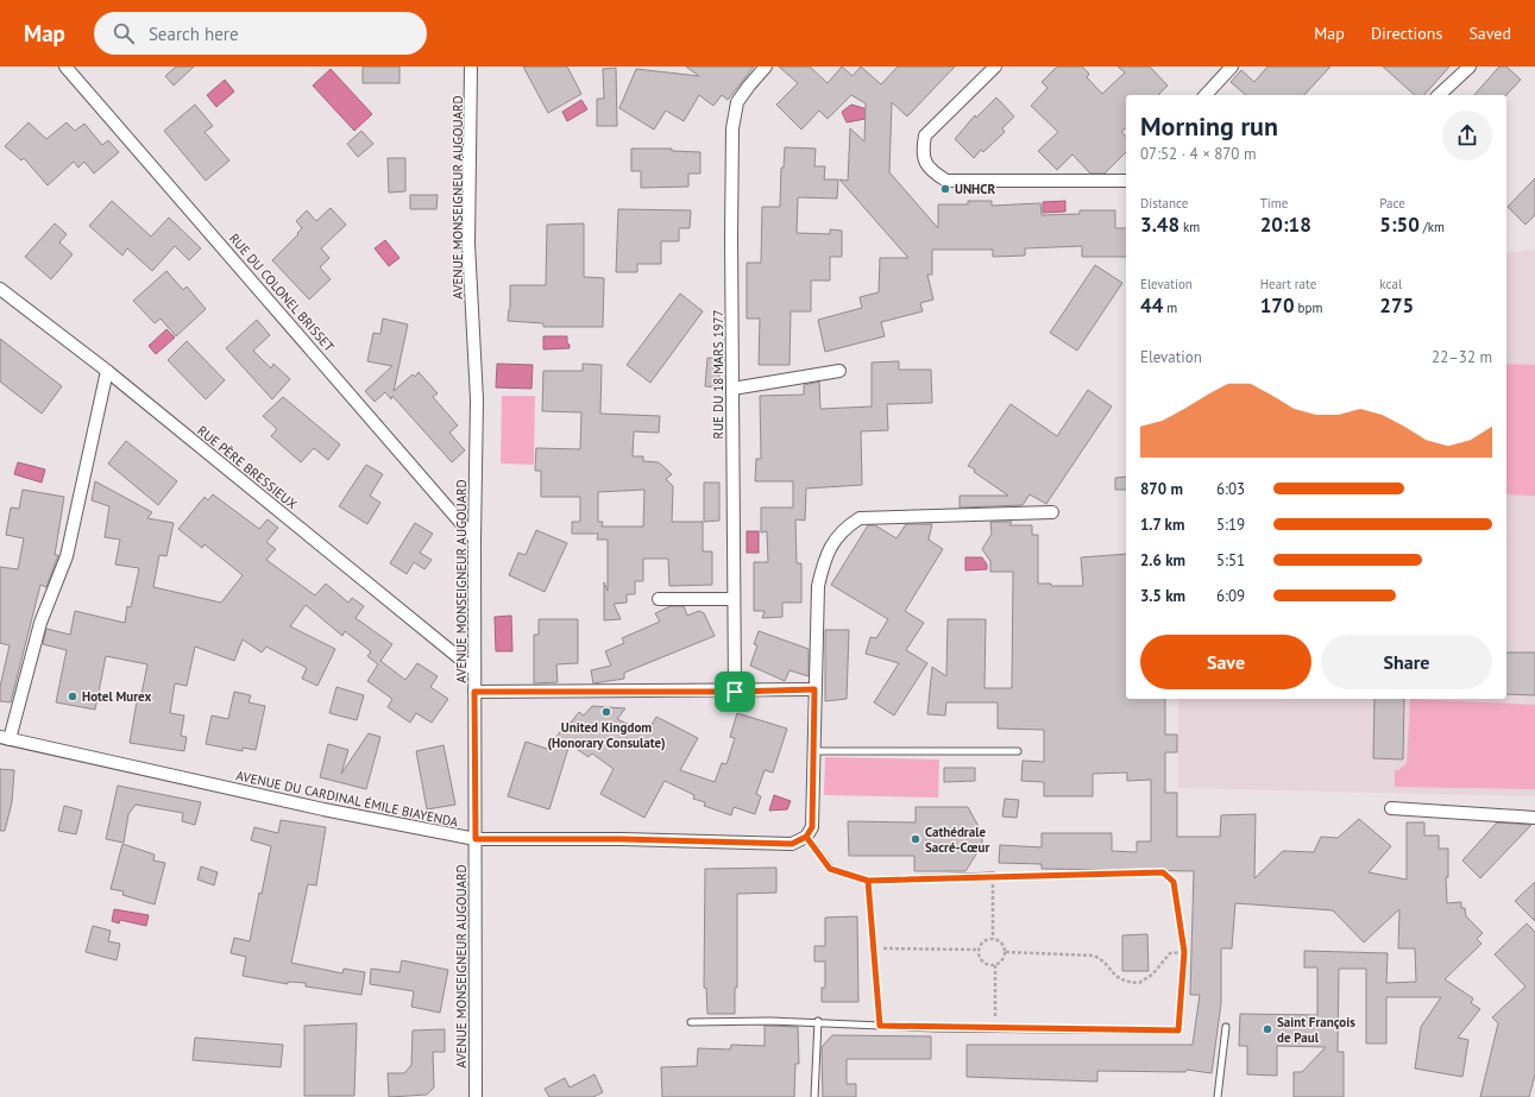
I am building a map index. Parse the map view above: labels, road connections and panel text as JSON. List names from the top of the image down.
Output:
{
  "streets": {
    "street": [
      "AVENUE MONSEIGNEUR AUGOUARD",
      "RUE DU COLONEL BRISSET",
      "RUE DU 18 MARS 1977",
      "RUE PÈRE BRESSIEUX",
      "AVENUE DU CARDINAL ÉMILE BIAYENDA"
    ]
  },
  "crossings": [
    ["AVENUE MONSEIGNEUR AUGOUARD", "RUE DU COLONEL BRISSET"],
    ["AVENUE MONSEIGNEUR AUGOUARD", "RUE PÈRE BRESSIEUX"],
    ["AVENUE MONSEIGNEUR AUGOUARD", "AVENUE DU CARDINAL ÉMILE BIAYENDA"]
  ],
  "places": [
    "UNHCR",
    "Hotel Murex",
    "United Kingdom (Honorary Consulate)",
    "Cathédrale Sacré-Cœur",
    "Saint François de Paul"
  ],
  "page": {
    "header": "Map",
    "search": "Search here",
    "nav": ["Map", "Directions", "Saved"],
    "heading": ["Morning run", "07:52 · 4 × 870 m"],
    "stats": [
      ["Distance", "3.48 km"],
      ["Time", "20:18"],
      ["Pace", "5:50 /km"],
      ["Elevation", "44 m"],
      ["Heart rate", "170 bpm"],
      ["kcal", "275"]
    ],
    "chart": ["Elevation", "22–32 m"],
    "list": [
      {
        "name": "870 m",
        "note": "6:03"
      },
      {
        "name": "1.7 km",
        "note": "5:19"
      },
      {
        "name": "2.6 km",
        "note": "5:51"
      },
      {
        "name": "3.5 km",
        "note": "6:09"
      }
    ],
    "buttons": ["Save", "Share"]
  }
}
